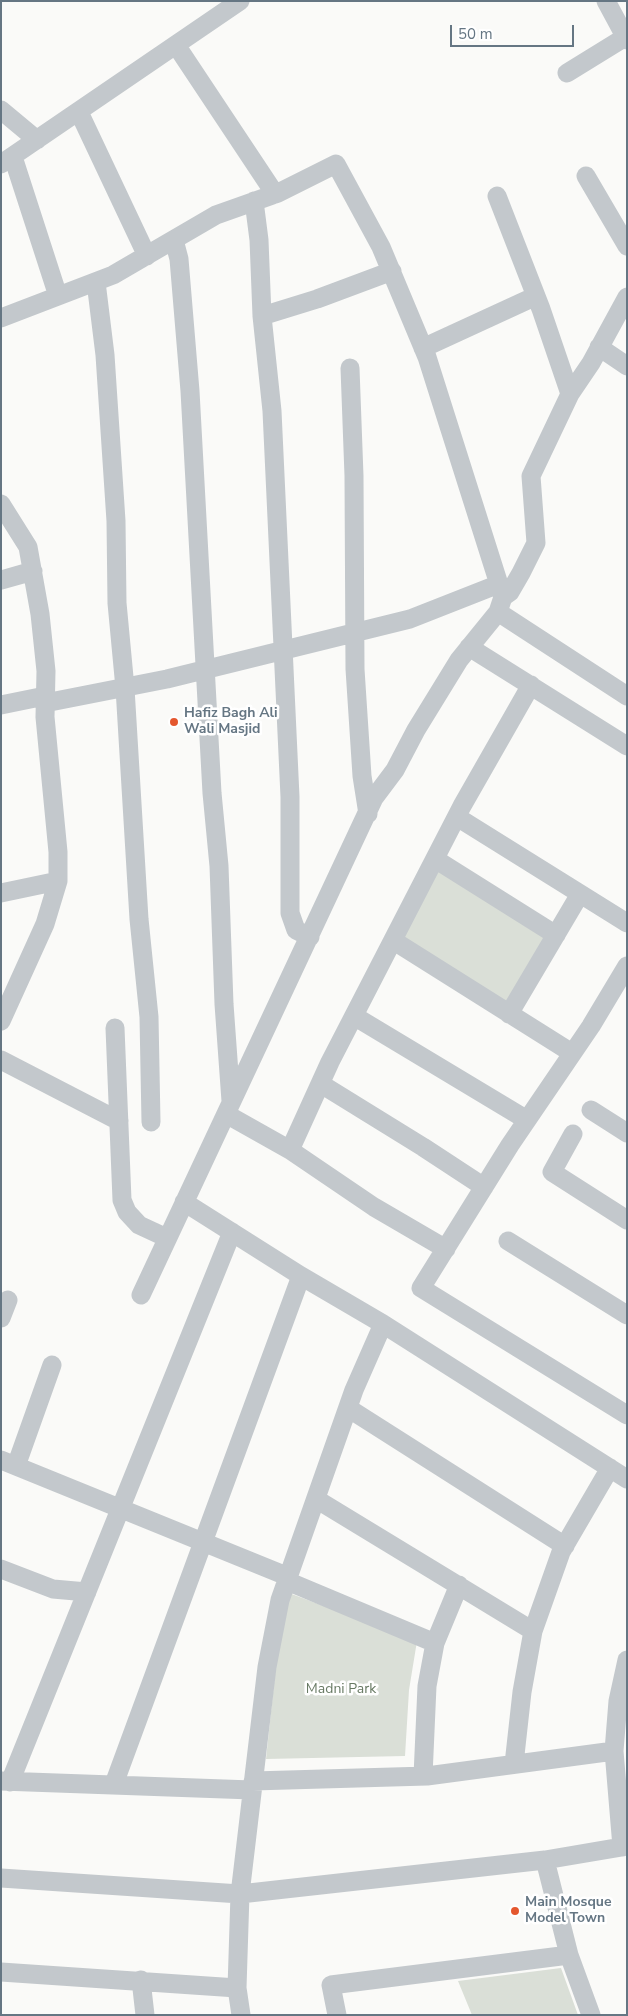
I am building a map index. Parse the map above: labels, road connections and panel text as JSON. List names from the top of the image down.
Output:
{
  "parks": ["Madni Park"],
  "places": ["Hafiz Bagh Ali Wali Masjid", "Main Mosque Model Town"],
  "scale_bar": "50 m"
}
